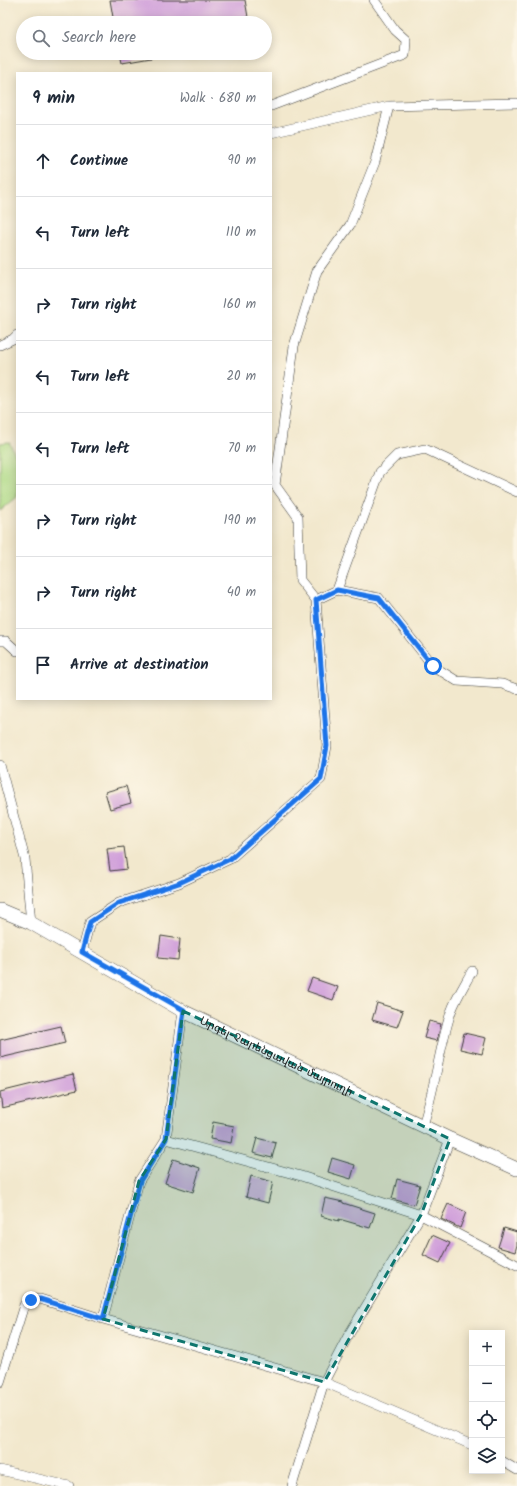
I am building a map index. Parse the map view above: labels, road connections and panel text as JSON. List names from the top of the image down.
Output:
{
  "streets": {
    "main road": ["Արգել-Չարենցավան մայրուղի"]
  },
  "page": {
    "search": "Search here",
    "heading": ["9 min", "Walk · 680 m"],
    "list": [
      ["Continue", "90 m"],
      ["Turn left", "110 m"],
      ["Turn right", "160 m"],
      ["Turn left", "20 m"],
      ["Turn left", "70 m"],
      ["Turn right", "190 m"],
      ["Turn right", "40 m"],
      "Arrive at destination"
    ],
    "map_buttons": ["+", "−"]
  }
}
